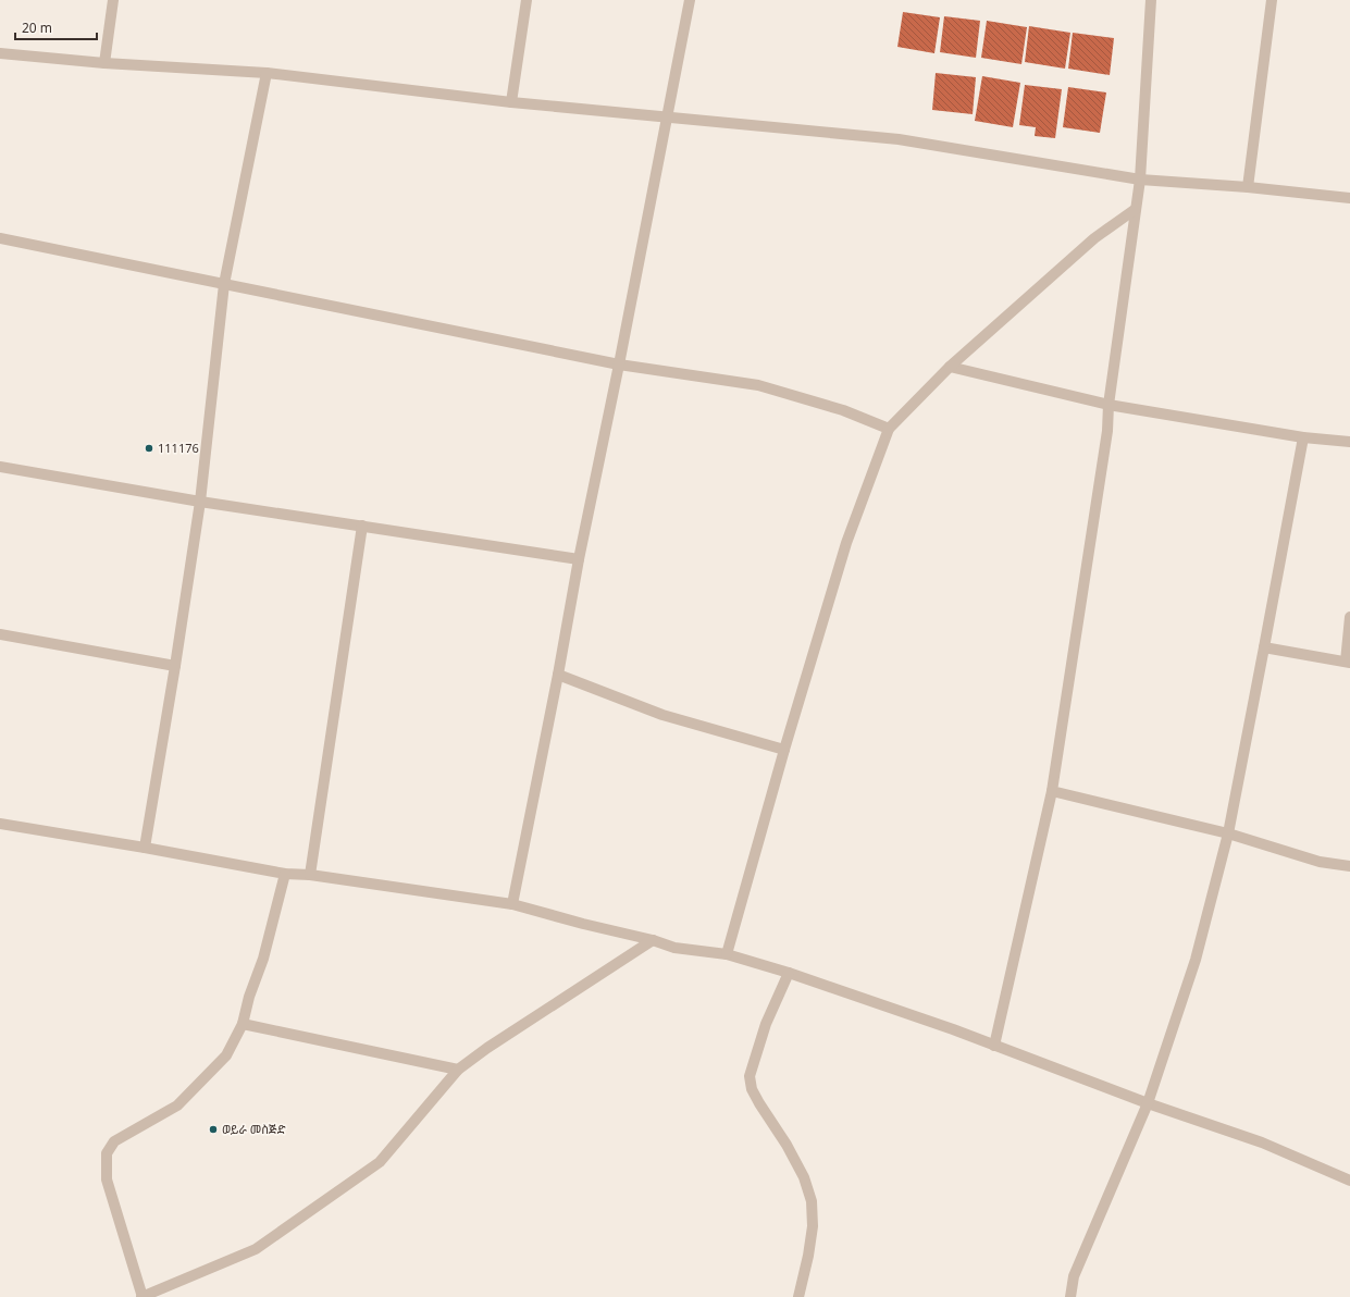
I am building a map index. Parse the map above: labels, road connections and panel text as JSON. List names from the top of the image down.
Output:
{
  "places": ["111176", "ወይራ መስጅድ"],
  "scale_bar": "20 m"
}
